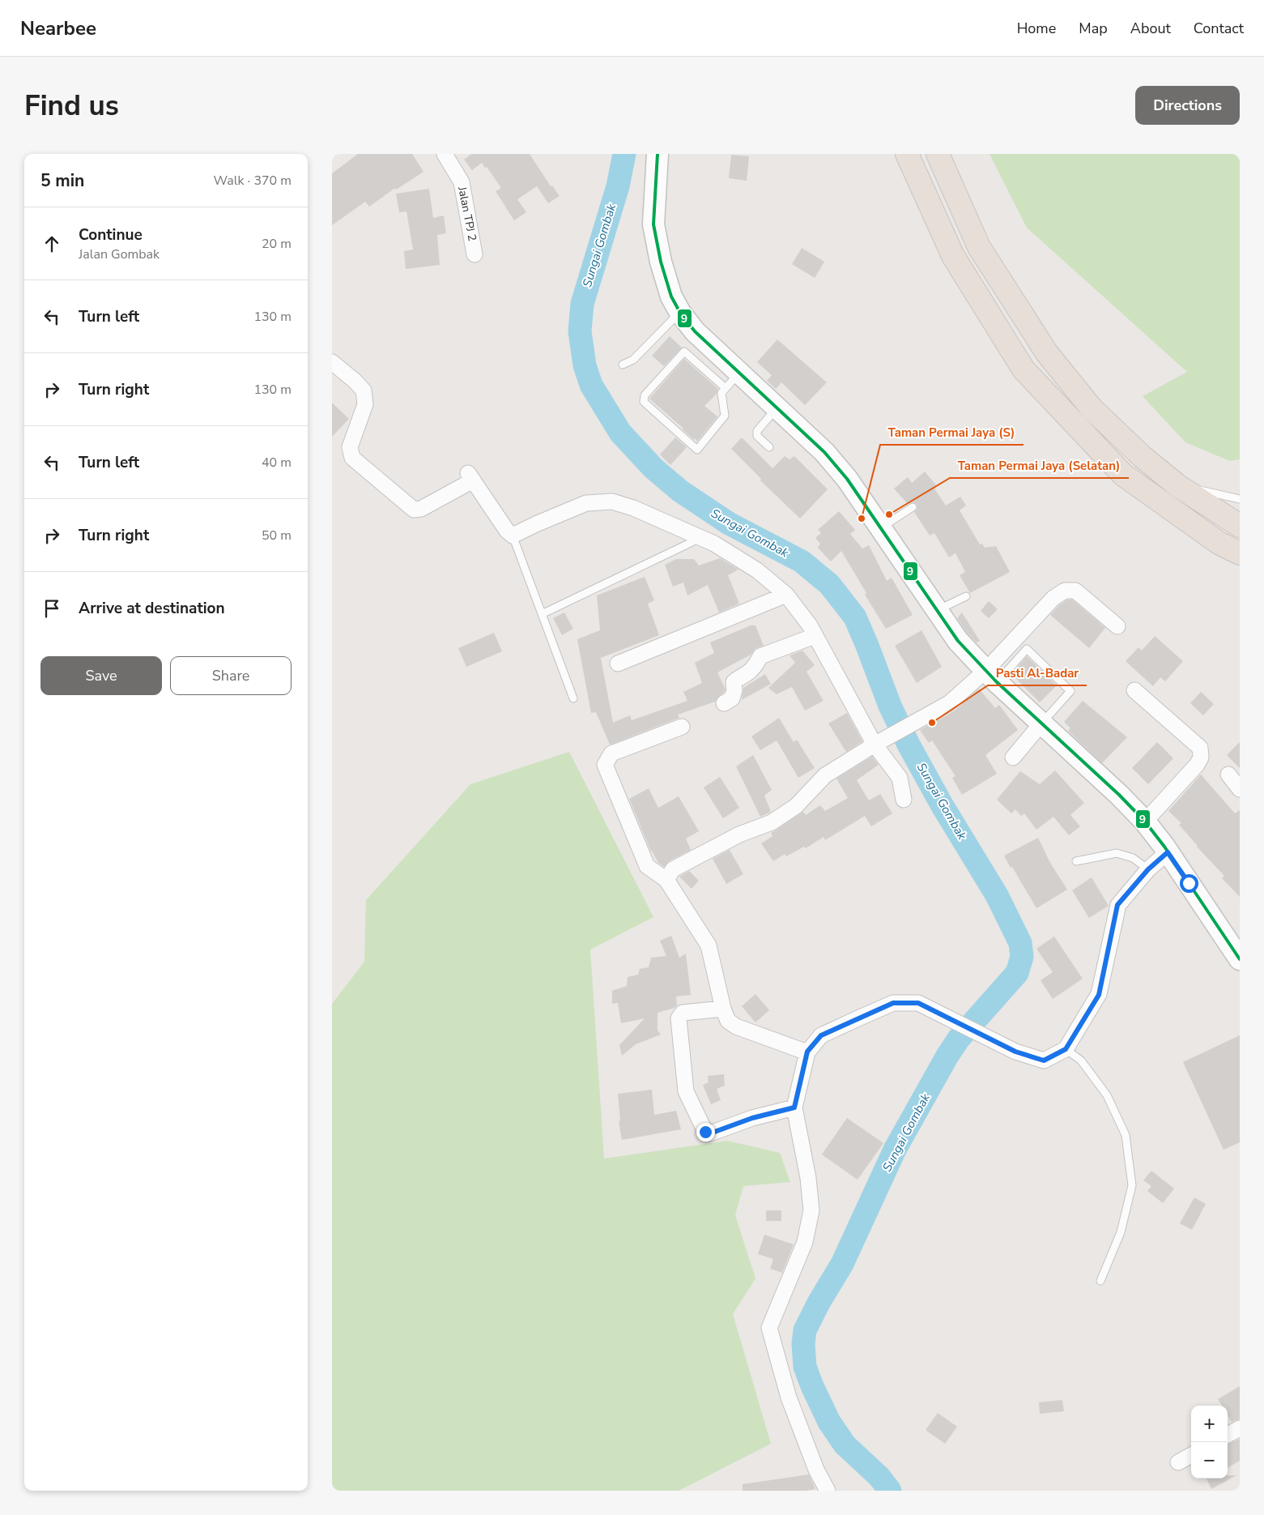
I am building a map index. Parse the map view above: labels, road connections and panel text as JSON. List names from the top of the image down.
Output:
{
  "streets": {
    "street": ["Jalan TPJ 2"]
  },
  "water": ["Sungai Gombak"],
  "places": ["Taman Permai Jaya (Selatan)", "Taman Permai Jaya (S)", "Pasti Al-Badar"],
  "lines": ["transit line 9"],
  "page": {
    "header": "Nearbee",
    "nav": [
      "Home",
      "Map",
      "About",
      "Contact"
    ],
    "buttons": [
      "Directions",
      ["Save", "Share"]
    ],
    "title": "Find us",
    "heading": ["5 min", "Walk · 370 m"],
    "list": [
      ["Continue", "Jalan Gombak", "20 m"],
      ["Turn left", "130 m"],
      ["Turn right", "130 m"],
      ["Turn left", "40 m"],
      ["Turn right", "50 m"],
      "Arrive at destination"
    ],
    "map_buttons": ["+", "−"]
  }
}
